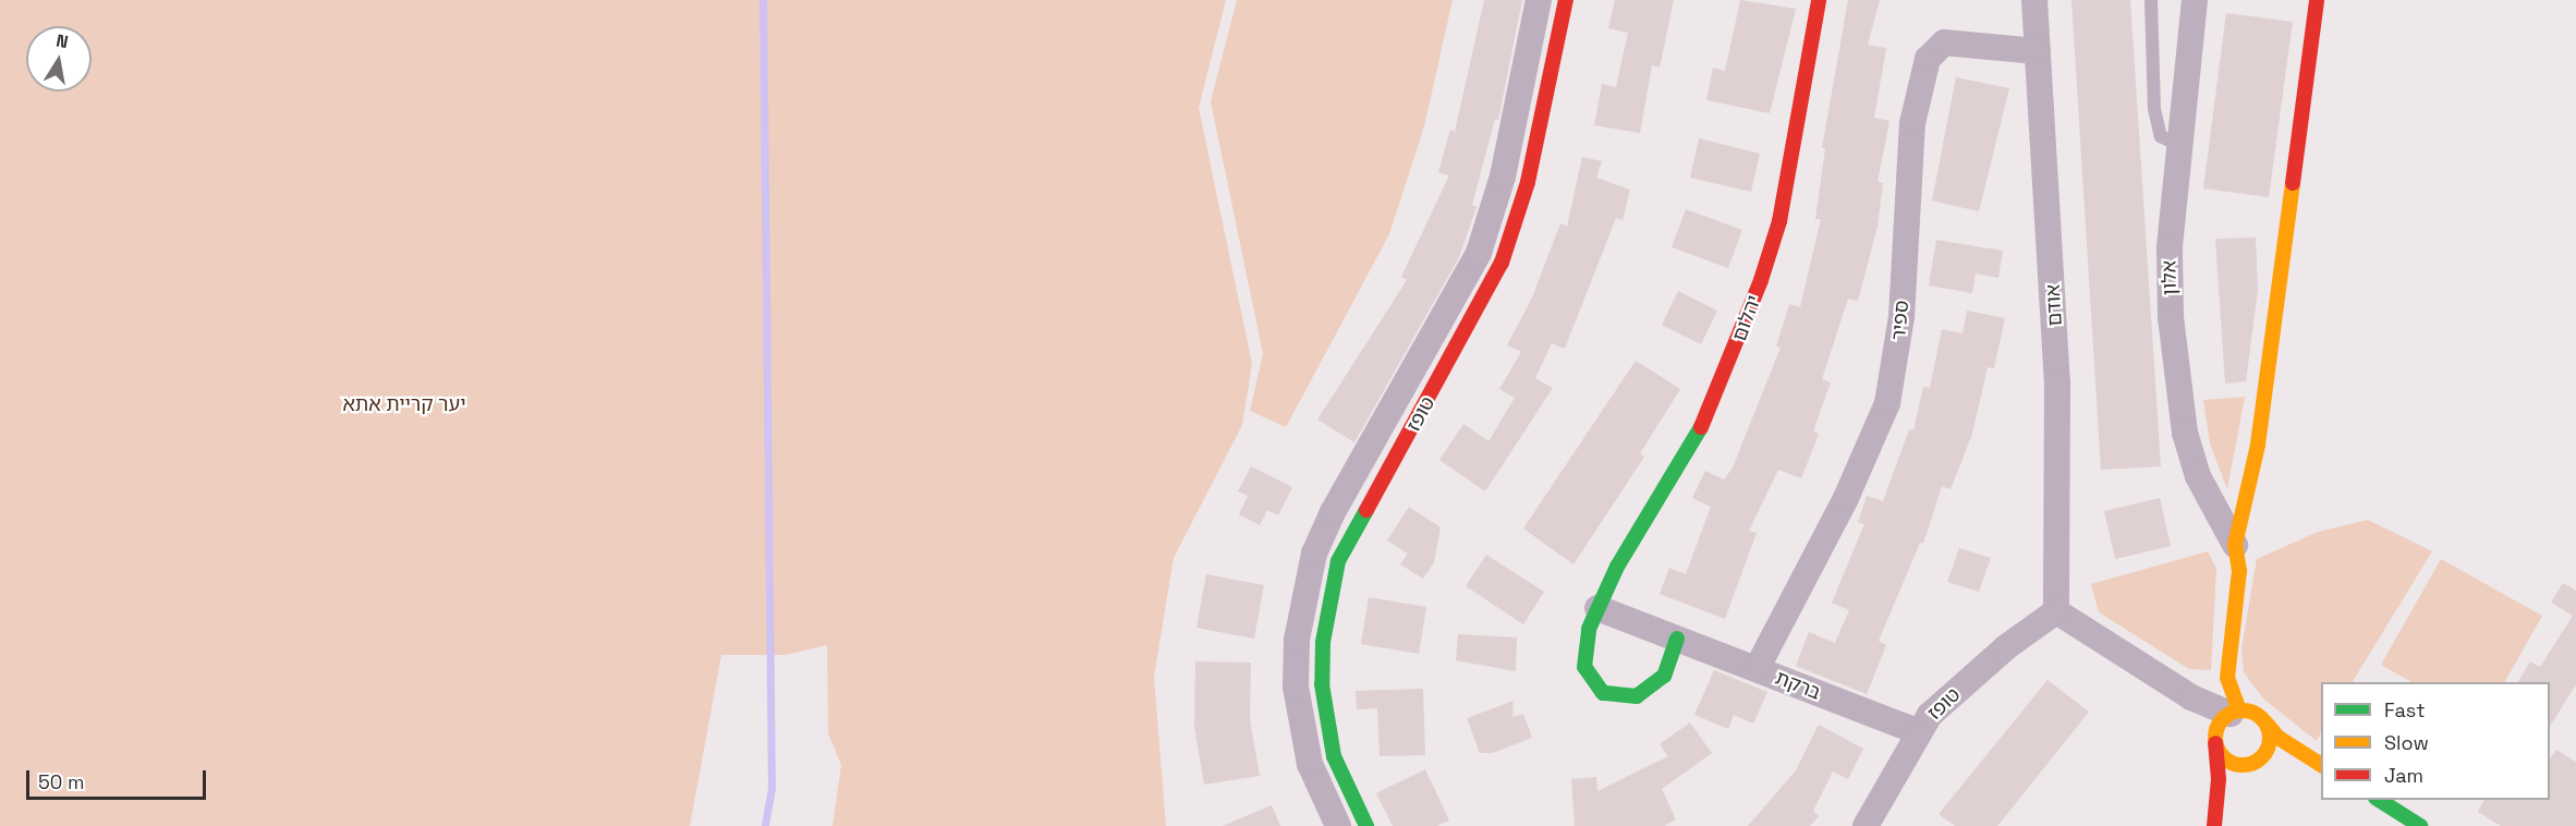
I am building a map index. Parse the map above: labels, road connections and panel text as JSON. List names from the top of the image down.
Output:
{
  "streets": {
    "street": [
      "אלון",
      "אודם",
      "יהלום",
      "ספיר",
      "טופז",
      "ברקת"
    ]
  },
  "crossings": [
    ["אודם", "ספיר"],
    ["אודם", "טופז"],
    ["יהלום", "ברקת"],
    ["ספיר", "ברקת"],
    ["טופז", "ברקת"]
  ],
  "parks": ["יער קריית אתא"],
  "legend": ["Fast", "Slow", "Jam"],
  "scale_bar": "50 m",
  "north": "top"
}
